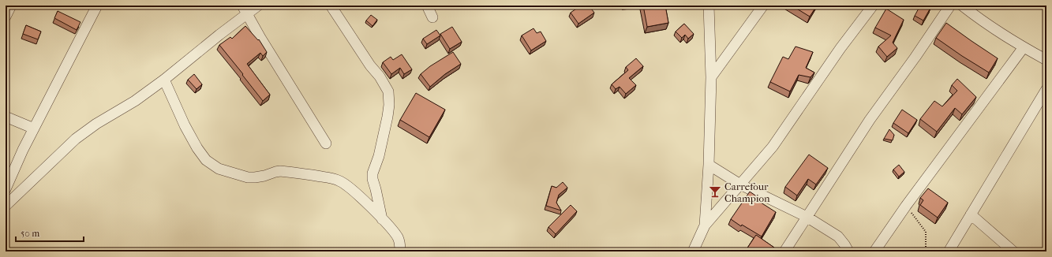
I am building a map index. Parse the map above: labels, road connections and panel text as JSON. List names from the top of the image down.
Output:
{
  "places": {
    "bar": ["Carrefour Champion"]
  },
  "scale_bar": "50 m"
}
